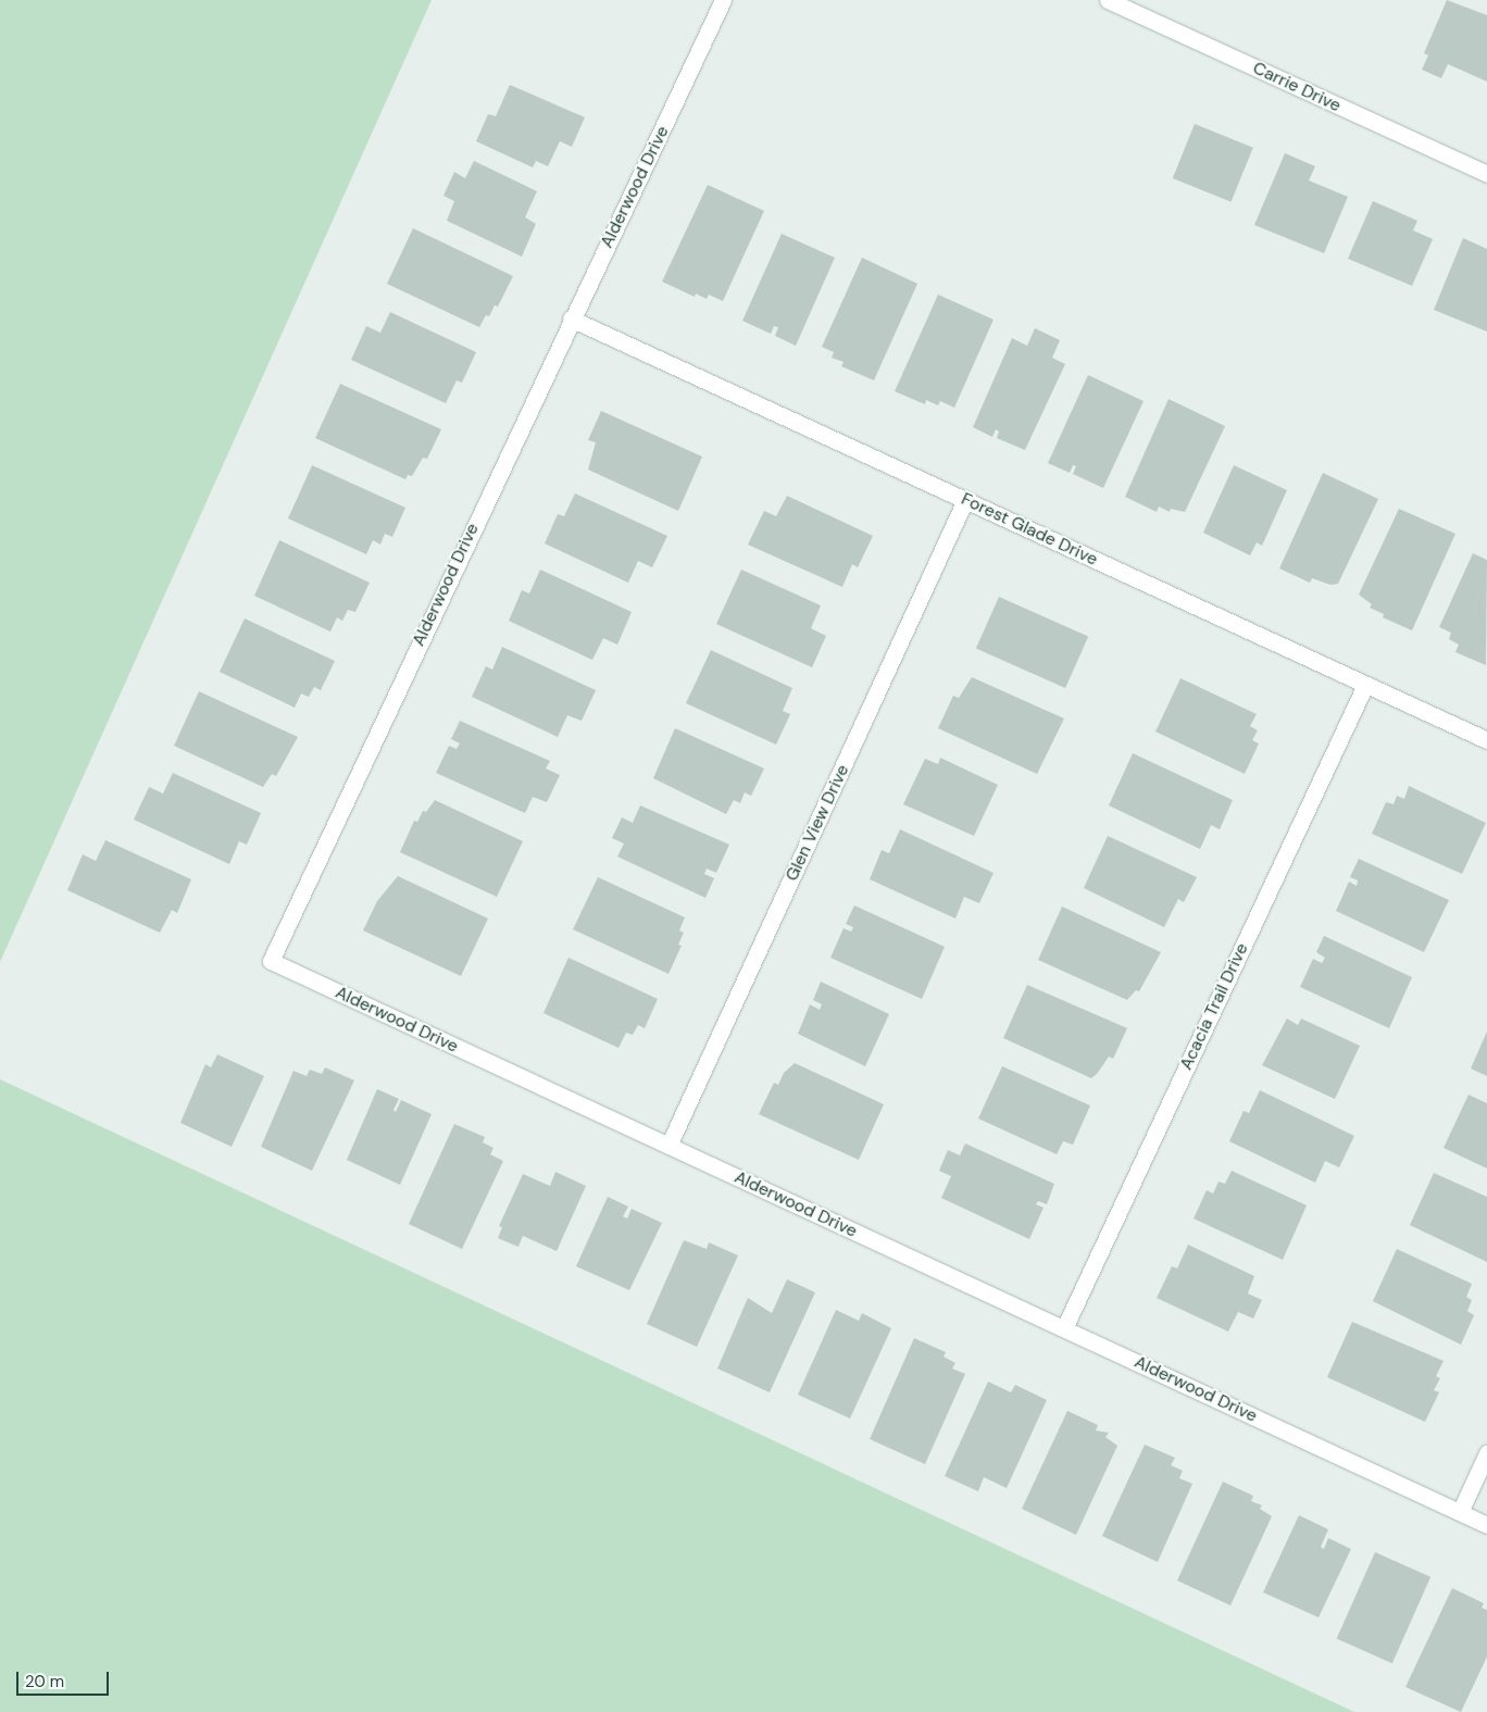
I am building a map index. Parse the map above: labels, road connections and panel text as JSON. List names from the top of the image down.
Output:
{
  "streets": {
    "street": [
      "Carrie Drive",
      "Alderwood Drive",
      "Forest Glade Drive",
      "Glen View Drive",
      "Acacia Trail Drive"
    ]
  },
  "crossings": [
    ["Alderwood Drive", "Forest Glade Drive"],
    ["Alderwood Drive", "Glen View Drive"],
    ["Alderwood Drive", "Acacia Trail Drive"],
    ["Forest Glade Drive", "Glen View Drive"],
    ["Forest Glade Drive", "Acacia Trail Drive"]
  ],
  "scale_bar": "20 m"
}
